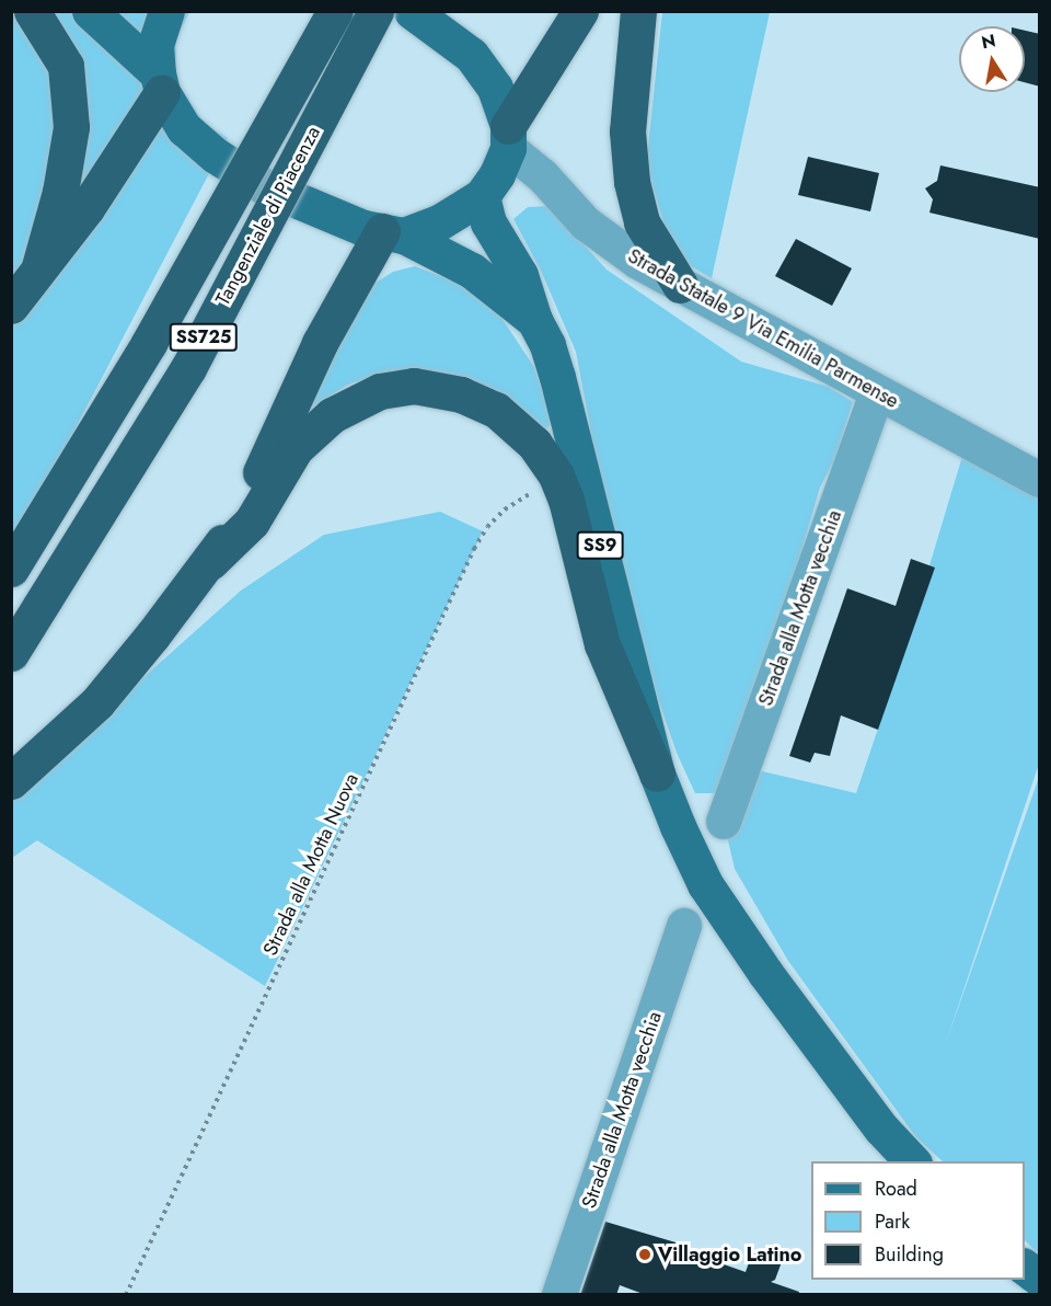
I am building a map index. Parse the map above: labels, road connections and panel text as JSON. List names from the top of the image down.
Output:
{
  "streets": {
    "highway": ["Tangenziale di Piacenza", "SS725"],
    "main road": ["SS9"],
    "street": ["Strada Statale 9 Via Emilia Parmense", "Strada alla Motta vecchia"],
    "path": ["Strada alla Motta Nuova"]
  },
  "crossings": [
    ["Strada Statale 9 Via Emilia Parmense", "Strada alla Motta vecchia"]
  ],
  "places": ["Villaggio Latino"],
  "legend": ["Road", "Park", "Building"],
  "north": "top"
}
